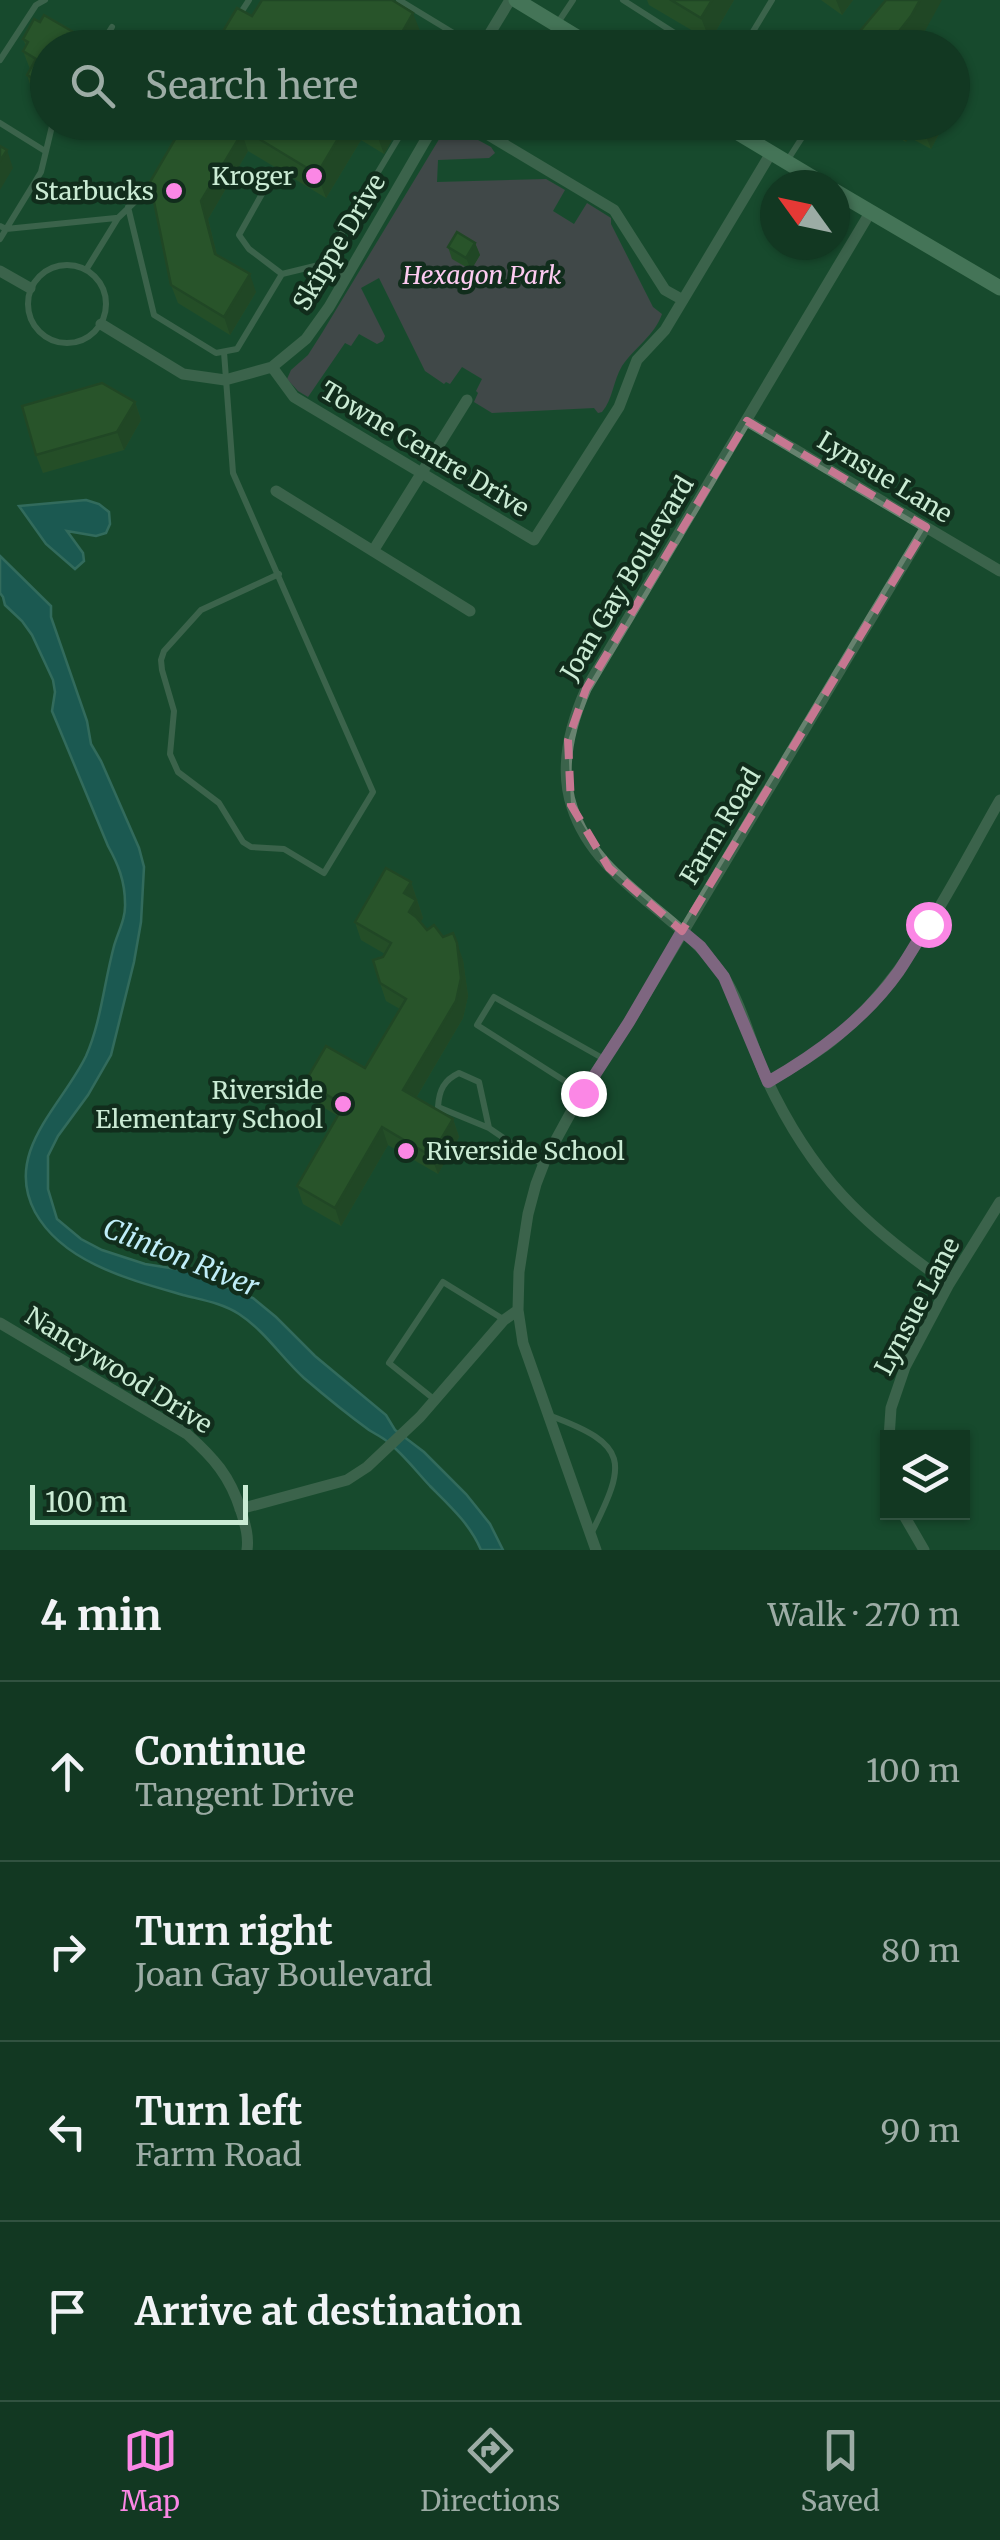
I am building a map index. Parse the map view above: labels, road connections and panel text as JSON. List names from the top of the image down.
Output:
{
  "streets": {
    "street": [
      "Skippe Drive",
      "Towne Centre Drive",
      "Lynsue Lane",
      "Joan Gay Boulevard",
      "Farm Road",
      "Nancywood Drive"
    ]
  },
  "crossings": [
    ["Skippe Drive", "Towne Centre Drive"],
    ["Lynsue Lane", "Joan Gay Boulevard"],
    ["Lynsue Lane", "Farm Road"],
    ["Joan Gay Boulevard", "Farm Road"]
  ],
  "water": ["Clinton River"],
  "parks": ["Hexagon Park"],
  "places": [
    "Kroger",
    "Starbucks",
    "Riverside Elementary School",
    "Riverside School"
  ],
  "scale_bar": "100 m",
  "north": "top left",
  "page": {
    "search": "Search here",
    "scale": "100 m",
    "heading": ["4 min", "Walk · 270 m"],
    "list": [
      ["Continue", "Tangent Drive", "100 m"],
      ["Turn right", "Joan Gay Boulevard", "80 m"],
      ["Turn left", "Farm Road", "90 m"],
      "Arrive at destination"
    ],
    "nav": ["Map", "Directions", "Saved"]
  }
}
